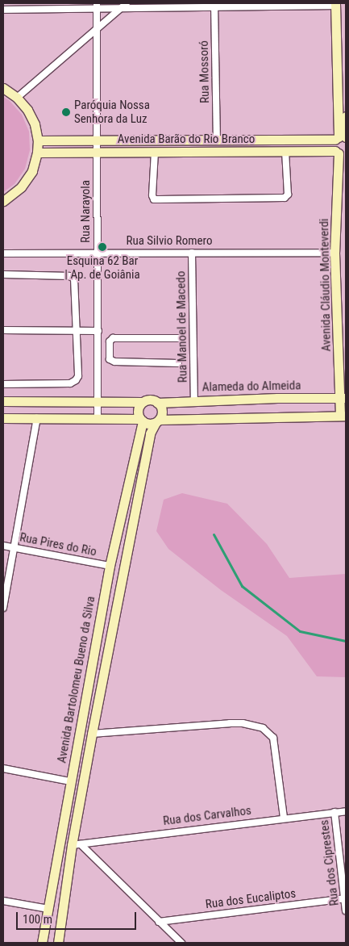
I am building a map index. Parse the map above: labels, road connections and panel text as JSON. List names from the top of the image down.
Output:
{
  "streets": {
    "street": [
      "Rua Mossoró",
      "Avenida Barão do Rio Branco",
      "Rua Narayola",
      "Rua Silvio Romero",
      "Avenida Cláudio Monteverdi",
      "Rua Manoel de Macedo",
      "Alameda do Almeida",
      "Rua Pires do Rio",
      "Avenida Bartolomeu Bueno da Silva",
      "Rua dos Carvalhos",
      "Rua dos Ciprestes",
      "Rua dos Eucaliptos"
    ]
  },
  "crossings": [
    ["Rua Mossoró", "Avenida Barão do Rio Branco"],
    ["Avenida Barão do Rio Branco", "Rua Narayola"],
    ["Avenida Barão do Rio Branco", "Avenida Cláudio Monteverdi"],
    ["Rua Narayola", "Rua Silvio Romero"],
    ["Rua Silvio Romero", "Avenida Cláudio Monteverdi"],
    ["Rua Silvio Romero", "Rua Manoel de Macedo"],
    ["Avenida Cláudio Monteverdi", "Alameda do Almeida"],
    ["Rua Manoel de Macedo", "Alameda do Almeida"],
    ["Alameda do Almeida", "Avenida Bartolomeu Bueno da Silva"],
    ["Rua Pires do Rio", "Avenida Bartolomeu Bueno da Silva"],
    ["Avenida Bartolomeu Bueno da Silva", "Rua dos Carvalhos"],
    ["Rua dos Carvalhos", "Rua dos Ciprestes"],
    ["Rua dos Ciprestes", "Rua dos Eucaliptos"]
  ],
  "places": ["Paróquia Nossa Senhora da Luz", "Esquina 62 Bar | Ap. de Goiânia"],
  "scale_bar": "100 m"
}
